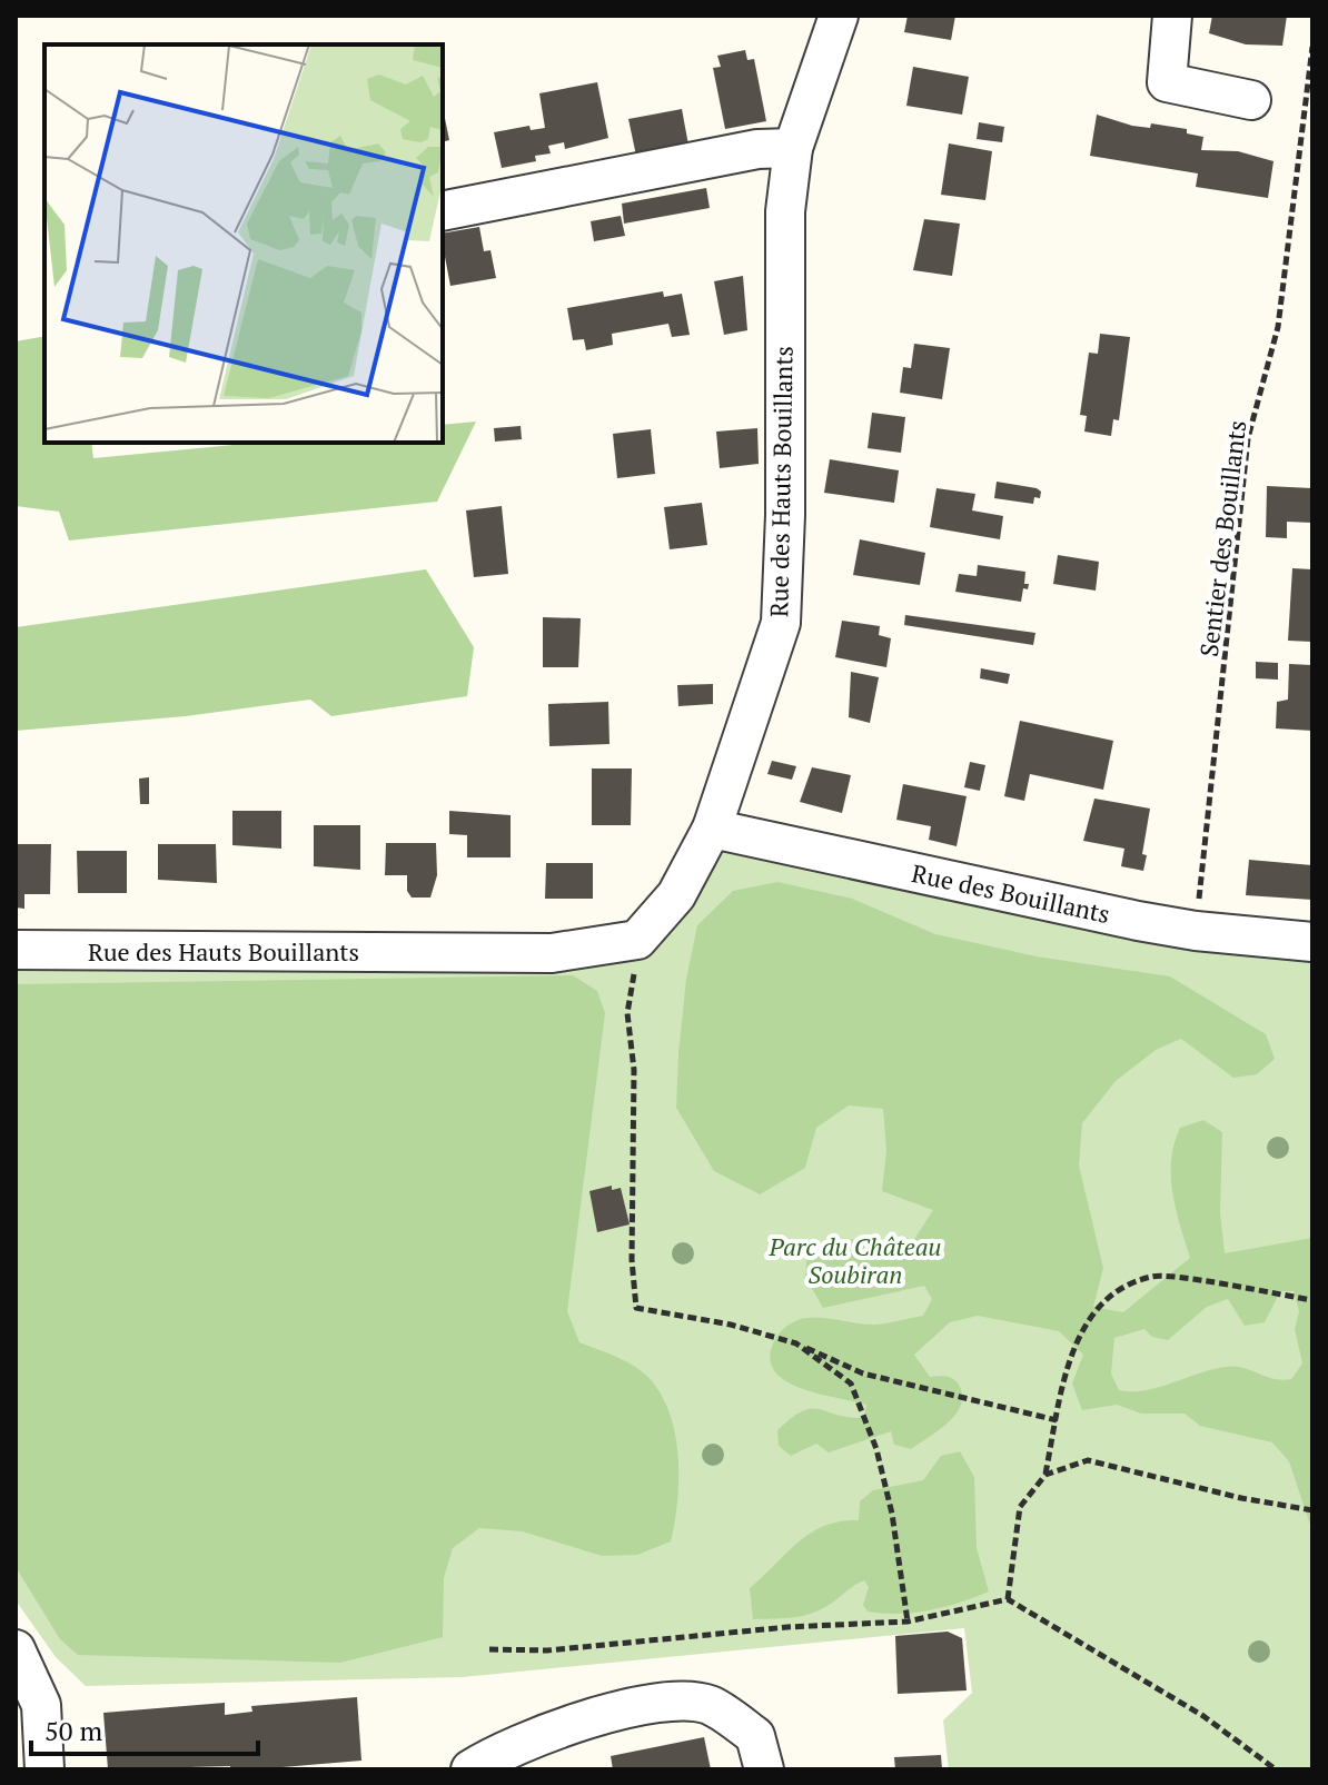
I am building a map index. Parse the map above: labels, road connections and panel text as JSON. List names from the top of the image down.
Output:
{
  "streets": {
    "street": ["Rue des Hauts Bouillants", "Rue des Bouillants"],
    "path": ["Sentier des Bouillants"]
  },
  "crossings": [
    ["Rue des Hauts Bouillants", "Rue des Bouillants"],
    ["Sentier des Bouillants", "Rue des Bouillants"]
  ],
  "parks": ["Parc du Château Soubiran"],
  "scale_bar": "50 m"
}
